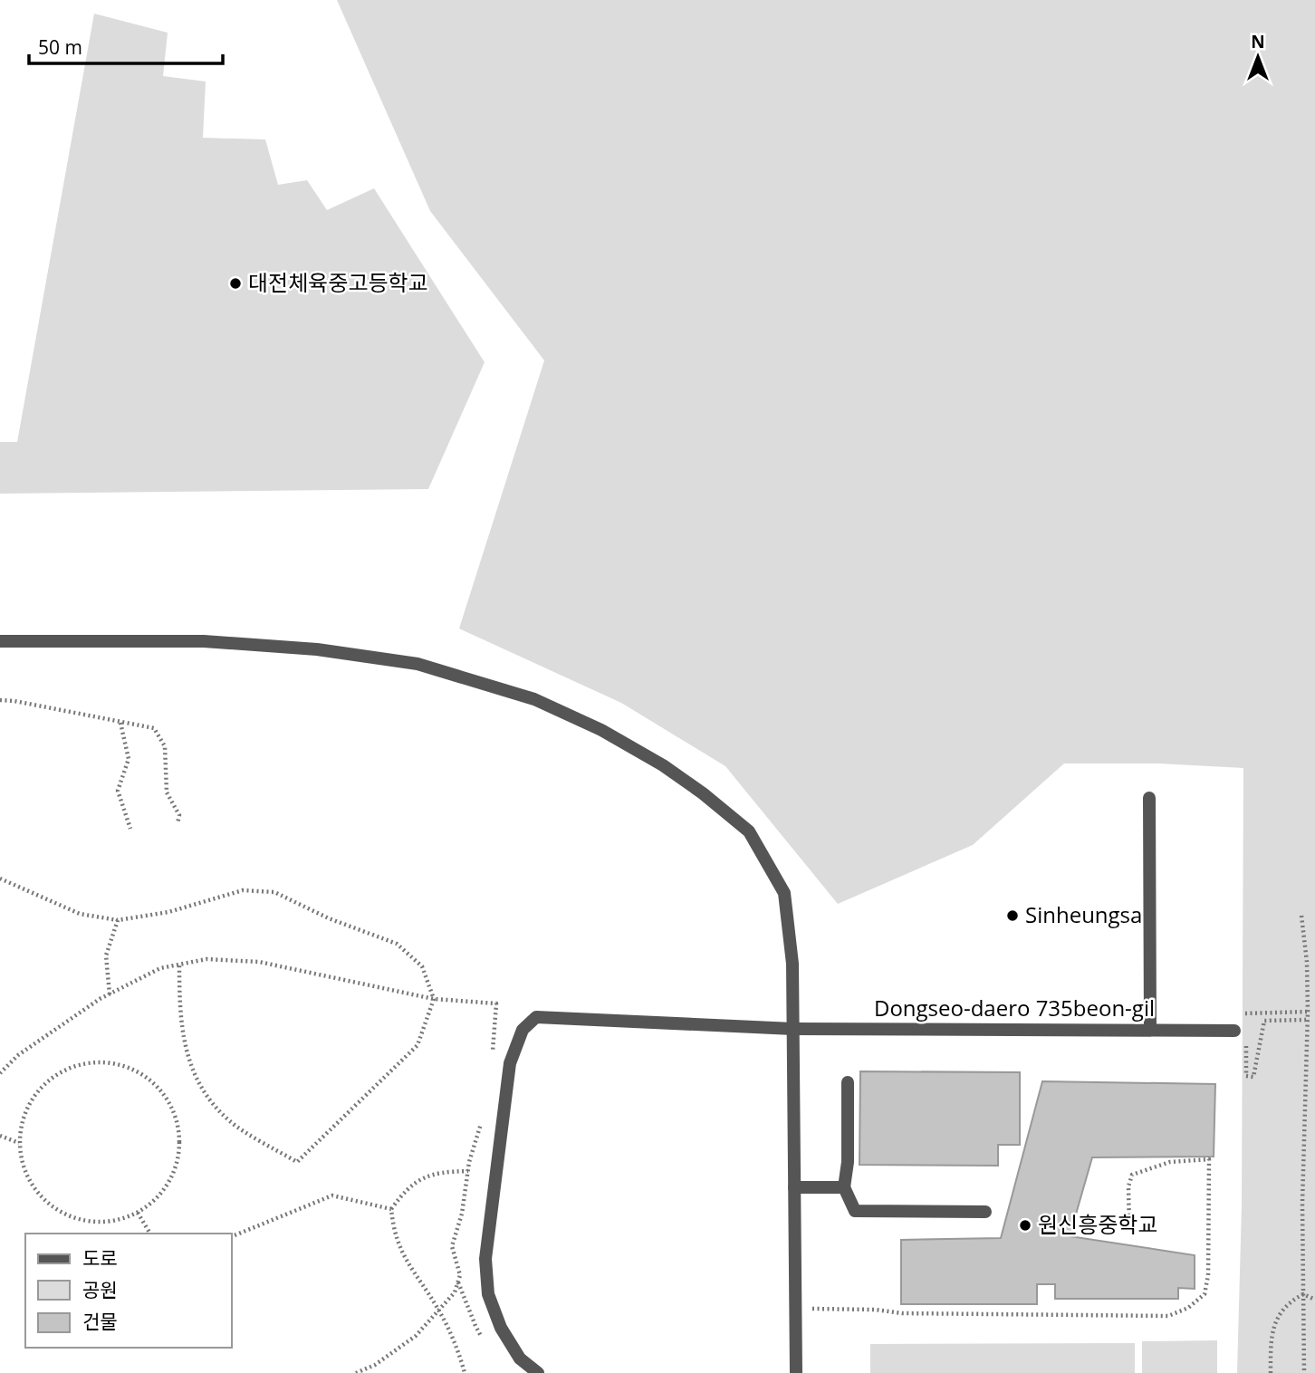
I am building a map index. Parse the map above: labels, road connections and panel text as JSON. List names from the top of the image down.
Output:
{
  "streets": {
    "street": ["Dongseo-daero 735beon-gil"]
  },
  "places": ["대전체육중고등학교", "Sinheungsa", "원신흥중학교"],
  "legend": ["도로", "공원", "건물"],
  "scale_bar": "50 m",
  "north": "top"
}
